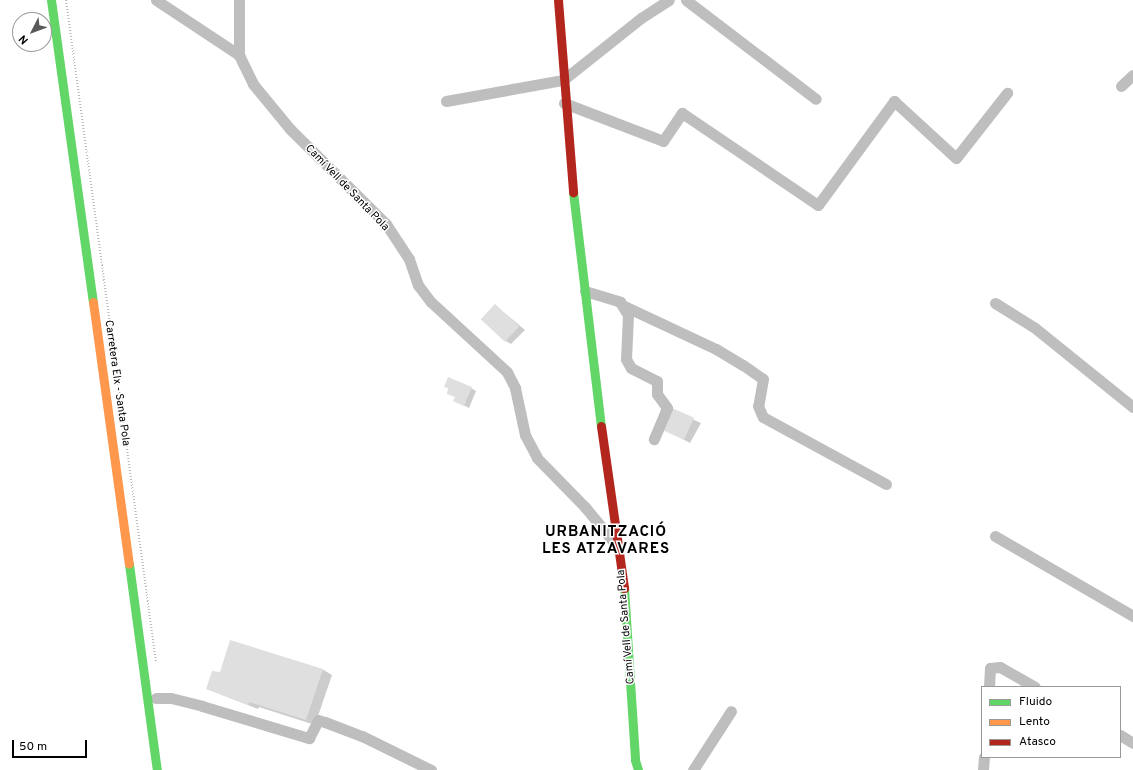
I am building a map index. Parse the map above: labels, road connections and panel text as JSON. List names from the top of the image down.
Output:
{
  "streets": {
    "main road": ["Camí Vell de Santa Pola", "Carretera Elx - Santa Pola"]
  },
  "districts": ["URBANITZACIÓ LES ATZAVARES"],
  "legend": ["Fluido", "Lento", "Atasco"],
  "scale_bar": "50 m",
  "north": "bottom left"
}
